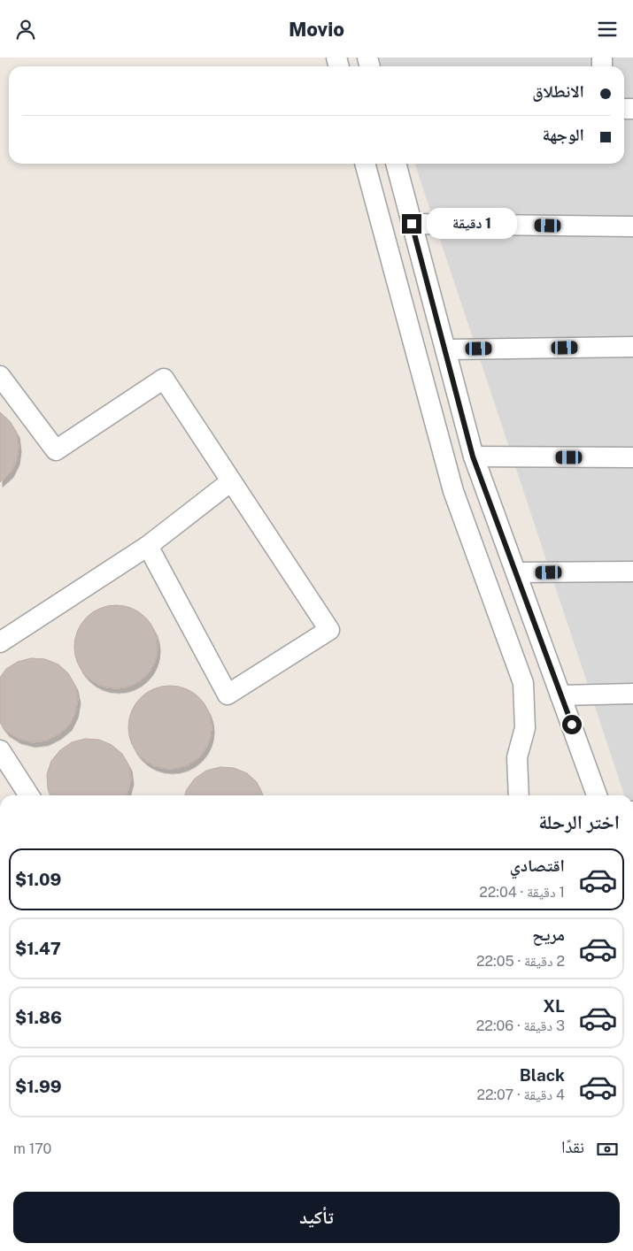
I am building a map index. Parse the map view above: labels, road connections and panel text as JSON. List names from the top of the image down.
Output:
{
  "page": {
    "header": "Movio",
    "banner": ["الانطلاق", "الوجهة"],
    "bubble": "1 دقيقة",
    "heading": "اختر الرحلة",
    "list": [
      {
        "name": "اقتصادي",
        "note": "1 دقيقة · 22:04",
        "value": "$1.09"
      },
      {
        "name": "مريح",
        "note": "2 دقيقة · 22:05",
        "value": "$1.47"
      },
      {
        "name": "XL",
        "note": "3 دقيقة · 22:06",
        "value": "$1.86"
      },
      {
        "name": "Black",
        "note": "4 دقيقة · 22:07",
        "value": "$1.99"
      }
    ],
    "pay": ["نقدًا", "170 m"],
    "buttons": "تأكيد"
  }
}
